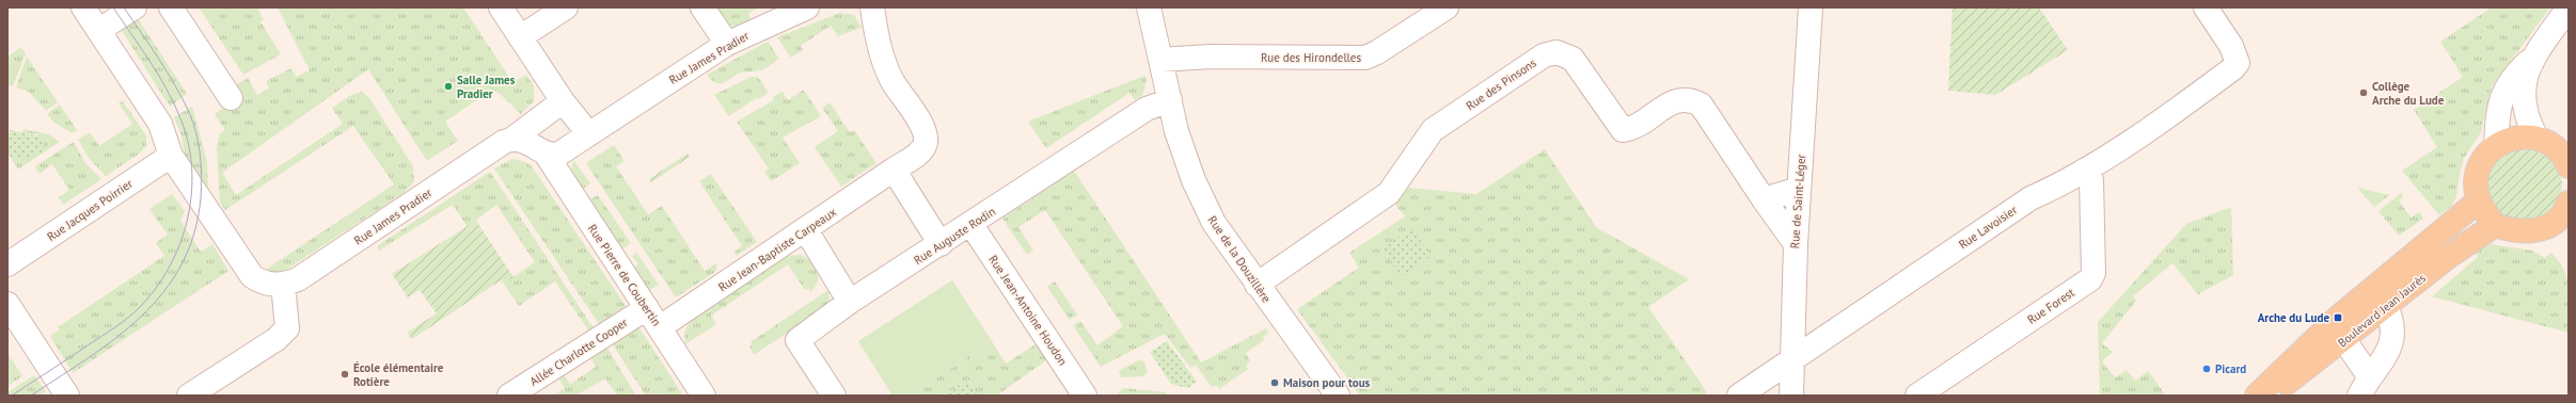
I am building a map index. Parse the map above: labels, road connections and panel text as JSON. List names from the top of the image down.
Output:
{
  "streets": {
    "main road": ["Boulevard Jean Jaurès"],
    "street": [
      "Rue James Pradier",
      "Rue des Hirondelles",
      "Rue des Pinsons",
      "Rue de Saint-Léger",
      "Rue Jacques Poirrier",
      "Rue Lavoisier",
      "Rue Auguste Rodin",
      "Rue Jean-Baptiste Carpeaux",
      "Rue de la Douzillère",
      "Rue Pierre de Coubertin",
      "Rue Forest",
      "Rue Jean-Antoine Houdon",
      "Allée Charlotte Cooper"
    ]
  },
  "crossings": [
    ["Rue James Pradier", "Rue Jacques Poirrier"],
    ["Rue James Pradier", "Rue Pierre de Coubertin"],
    ["Rue des Hirondelles", "Rue de la Douzillère"],
    ["Rue des Pinsons", "Rue de Saint-Léger"],
    ["Rue des Pinsons", "Rue de la Douzillère"],
    ["Rue de Saint-Léger", "Rue Lavoisier"],
    ["Rue Lavoisier", "Rue Forest"],
    ["Rue Auguste Rodin", "Rue de la Douzillère"],
    ["Rue Auguste Rodin", "Rue Jean-Antoine Houdon"],
    ["Rue Jean-Baptiste Carpeaux", "Rue Pierre de Coubertin"],
    ["Rue Pierre de Coubertin", "Allée Charlotte Cooper"]
  ],
  "places": {
    "other": [
      "Salle James Pradier",
      "Collège Arche du Lude",
      "Picard",
      "École élémentaire Rotière",
      "Maison pour tous"
    ],
    "transit": ["Arche du Lude"]
  }
}
